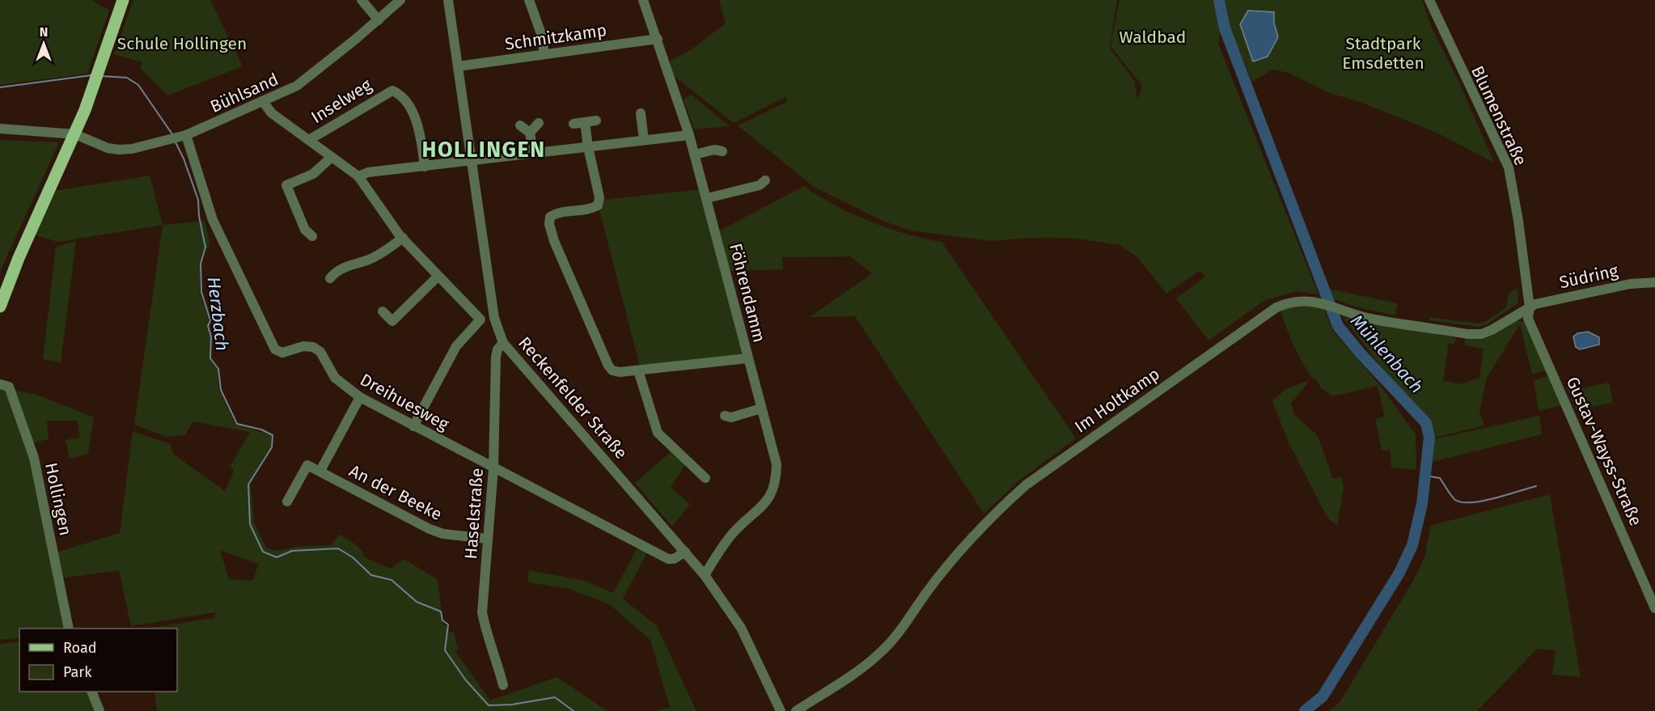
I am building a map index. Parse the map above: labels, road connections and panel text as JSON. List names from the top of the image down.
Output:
{
  "streets": {
    "street": [
      "Schmitzkamp",
      "Bühlsand",
      "Inselweg",
      "Blumenstraße",
      "Südring",
      "Föhrendamm",
      "Reckenfelder Straße",
      "Im Holtkamp",
      "Dreihuesweg",
      "Gustav-Wayss-Straße",
      "An der Beeke",
      "Hollingen",
      "Haselstraße"
    ]
  },
  "crossings": [
    ["Schmitzkamp", "Föhrendamm"],
    ["Schmitzkamp", "Reckenfelder Straße"],
    ["Bühlsand", "Dreihuesweg"],
    ["Blumenstraße", "Südring"],
    ["Blumenstraße", "Im Holtkamp"],
    ["Blumenstraße", "Gustav-Wayss-Straße"],
    ["Südring", "Im Holtkamp"],
    ["Südring", "Gustav-Wayss-Straße"],
    ["Föhrendamm", "Reckenfelder Straße"],
    ["Reckenfelder Straße", "Dreihuesweg"],
    ["Reckenfelder Straße", "Haselstraße"],
    ["Im Holtkamp", "Gustav-Wayss-Straße"],
    ["Dreihuesweg", "Haselstraße"],
    ["An der Beeke", "Haselstraße"]
  ],
  "districts": ["HOLLINGEN"],
  "water": ["Herzbach", "Mühlenbach"],
  "parks": ["Waldbad", "Schule Hollingen", "Stadtpark Emsdetten"],
  "legend": ["Road", "Park"],
  "north": "top"
}
